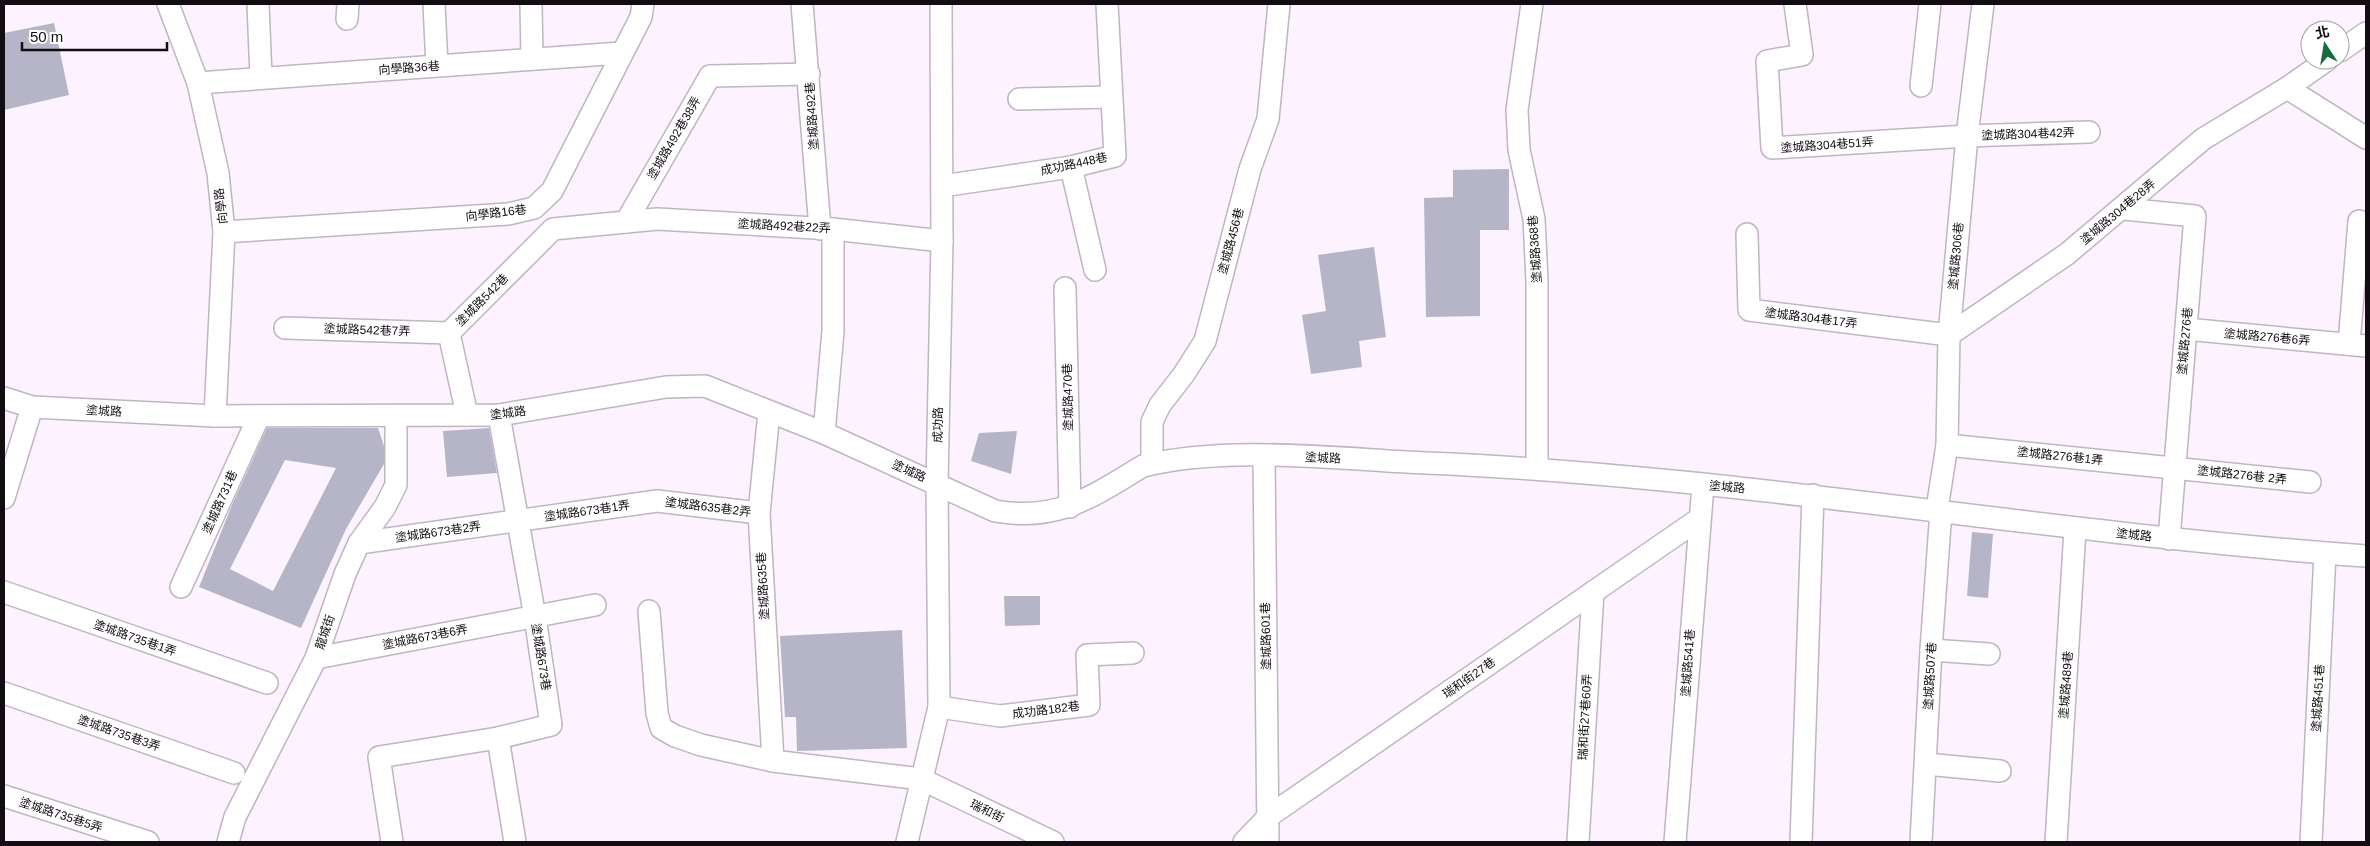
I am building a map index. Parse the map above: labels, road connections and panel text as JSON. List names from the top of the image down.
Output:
{
  "streets": {
    "street": [
      "向學路36巷",
      "塗城路492巷",
      "塗城路304巷42弄",
      "塗城路492巷38弄",
      "塗城路304巷51弄",
      "成功路448巷",
      "向學路",
      "塗城路304巷28弄",
      "向學路16巷",
      "塗城路492巷22弄",
      "塗城路456巷",
      "塗城路368巷",
      "塗城路306巷",
      "塗城路542巷",
      "塗城路304巷17弄",
      "塗城路542巷7弄",
      "塗城路276巷6弄",
      "塗城路276巷",
      "塗城路470巷",
      "塗城路",
      "成功路",
      "塗城路276巷1弄",
      "塗城路276巷 2弄",
      "塗城路731巷",
      "塗城路635巷2弄",
      "塗城路673巷1弄",
      "塗城路673巷2弄",
      "塗城路635巷",
      "龍城街",
      "塗城路601巷",
      "塗城路673巷6弄",
      "塗城路735巷1弄",
      "塗城路673巷",
      "塗城路541巷",
      "塗城路507巷",
      "瑞和街27巷",
      "塗城路489巷",
      "塗城路451巷",
      "成功路182巷",
      "瑞和街27巷60弄",
      "塗城路735巷3弄",
      "瑞和街",
      "塗城路735巷5弄"
    ]
  },
  "crossings": [
    ["向學路36巷", "向學路"],
    ["向學路36巷", "向學路16巷"],
    ["塗城路492巷", "塗城路492巷38弄"],
    ["塗城路492巷", "塗城路492巷22弄"],
    ["塗城路492巷", "塗城路"],
    ["塗城路304巷42弄", "塗城路304巷51弄"],
    ["塗城路304巷42弄", "塗城路306巷"],
    ["塗城路492巷38弄", "塗城路492巷22弄"],
    ["塗城路492巷38弄", "塗城路542巷"],
    ["塗城路304巷51弄", "塗城路306巷"],
    ["成功路448巷", "成功路"],
    ["向學路", "向學路16巷"],
    ["向學路", "塗城路"],
    ["塗城路304巷28弄", "塗城路306巷"],
    ["塗城路304巷28弄", "塗城路304巷17弄"],
    ["塗城路304巷28弄", "塗城路276巷"],
    ["塗城路492巷22弄", "塗城路542巷"],
    ["塗城路492巷22弄", "成功路"],
    ["塗城路456巷", "塗城路"],
    ["塗城路368巷", "塗城路"],
    ["塗城路306巷", "塗城路304巷17弄"],
    ["塗城路306巷", "塗城路"],
    ["塗城路306巷", "塗城路276巷1弄"],
    ["塗城路306巷", "塗城路507巷"],
    ["塗城路542巷", "塗城路542巷7弄"],
    ["塗城路542巷", "塗城路"],
    ["塗城路276巷6弄", "塗城路276巷"],
    ["塗城路276巷", "塗城路"],
    ["塗城路276巷", "塗城路276巷1弄"],
    ["塗城路276巷", "塗城路276巷 2弄"],
    ["塗城路470巷", "塗城路"],
    ["塗城路", "成功路"],
    ["塗城路", "塗城路731巷"],
    ["塗城路", "塗城路635巷"],
    ["塗城路", "龍城街"],
    ["塗城路", "塗城路601巷"],
    ["塗城路", "塗城路673巷"],
    ["塗城路", "塗城路541巷"],
    ["塗城路", "塗城路507巷"],
    ["塗城路", "塗城路489巷"],
    ["塗城路", "塗城路451巷"],
    ["成功路", "成功路182巷"],
    ["成功路", "瑞和街"],
    ["塗城路276巷1弄", "塗城路276巷 2弄"],
    ["塗城路635巷2弄", "塗城路673巷1弄"],
    ["塗城路635巷2弄", "塗城路635巷"],
    ["塗城路673巷1弄", "塗城路673巷2弄"],
    ["塗城路673巷1弄", "塗城路673巷"],
    ["塗城路673巷2弄", "龍城街"],
    ["塗城路673巷2弄", "塗城路673巷"],
    ["塗城路635巷", "瑞和街"],
    ["龍城街", "塗城路673巷6弄"],
    ["塗城路601巷", "瑞和街27巷"],
    ["塗城路673巷6弄", "塗城路673巷"],
    ["塗城路541巷", "瑞和街27巷"],
    ["瑞和街27巷", "瑞和街27巷60弄"]
  ],
  "scale_bar": "50 m",
  "north": "top"
}
